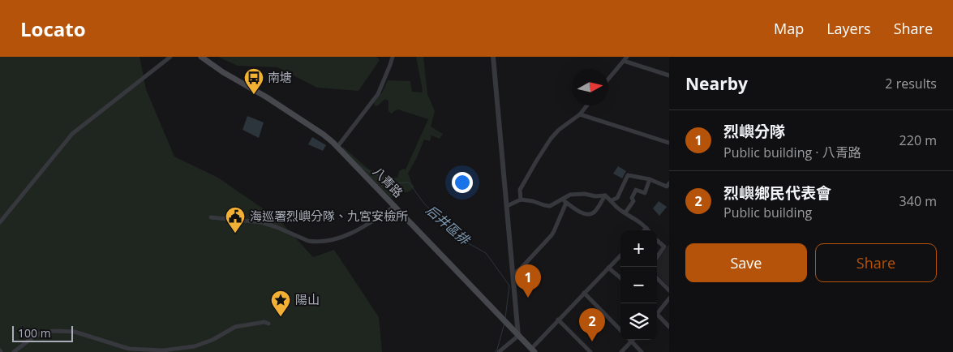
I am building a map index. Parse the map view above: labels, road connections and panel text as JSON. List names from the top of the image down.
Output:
{
  "streets": {
    "main road": ["八青路"]
  },
  "water": ["后井區排"],
  "places": {
    "bus stop": ["南塘"],
    "public building": ["海巡署烈嶼分隊、九宮安檢所"],
    "place": ["陽山"]
  },
  "scale_bar": "100 m",
  "north": "right",
  "page": {
    "header": "Locato",
    "nav": ["Map", "Layers", "Share"],
    "heading": ["Nearby", "2 results"],
    "list": [
      {
        "mark": "1",
        "name": "烈嶼分隊",
        "note": "Public building · 八青路",
        "value": "220 m"
      },
      {
        "mark": "2",
        "name": "烈嶼鄉民代表會",
        "note": "Public building",
        "value": "340 m"
      }
    ],
    "map_buttons": ["+", "−"],
    "buttons": ["Save", "Share"],
    "pins": ["1", "2"],
    "scale": "100 m"
  }
}
